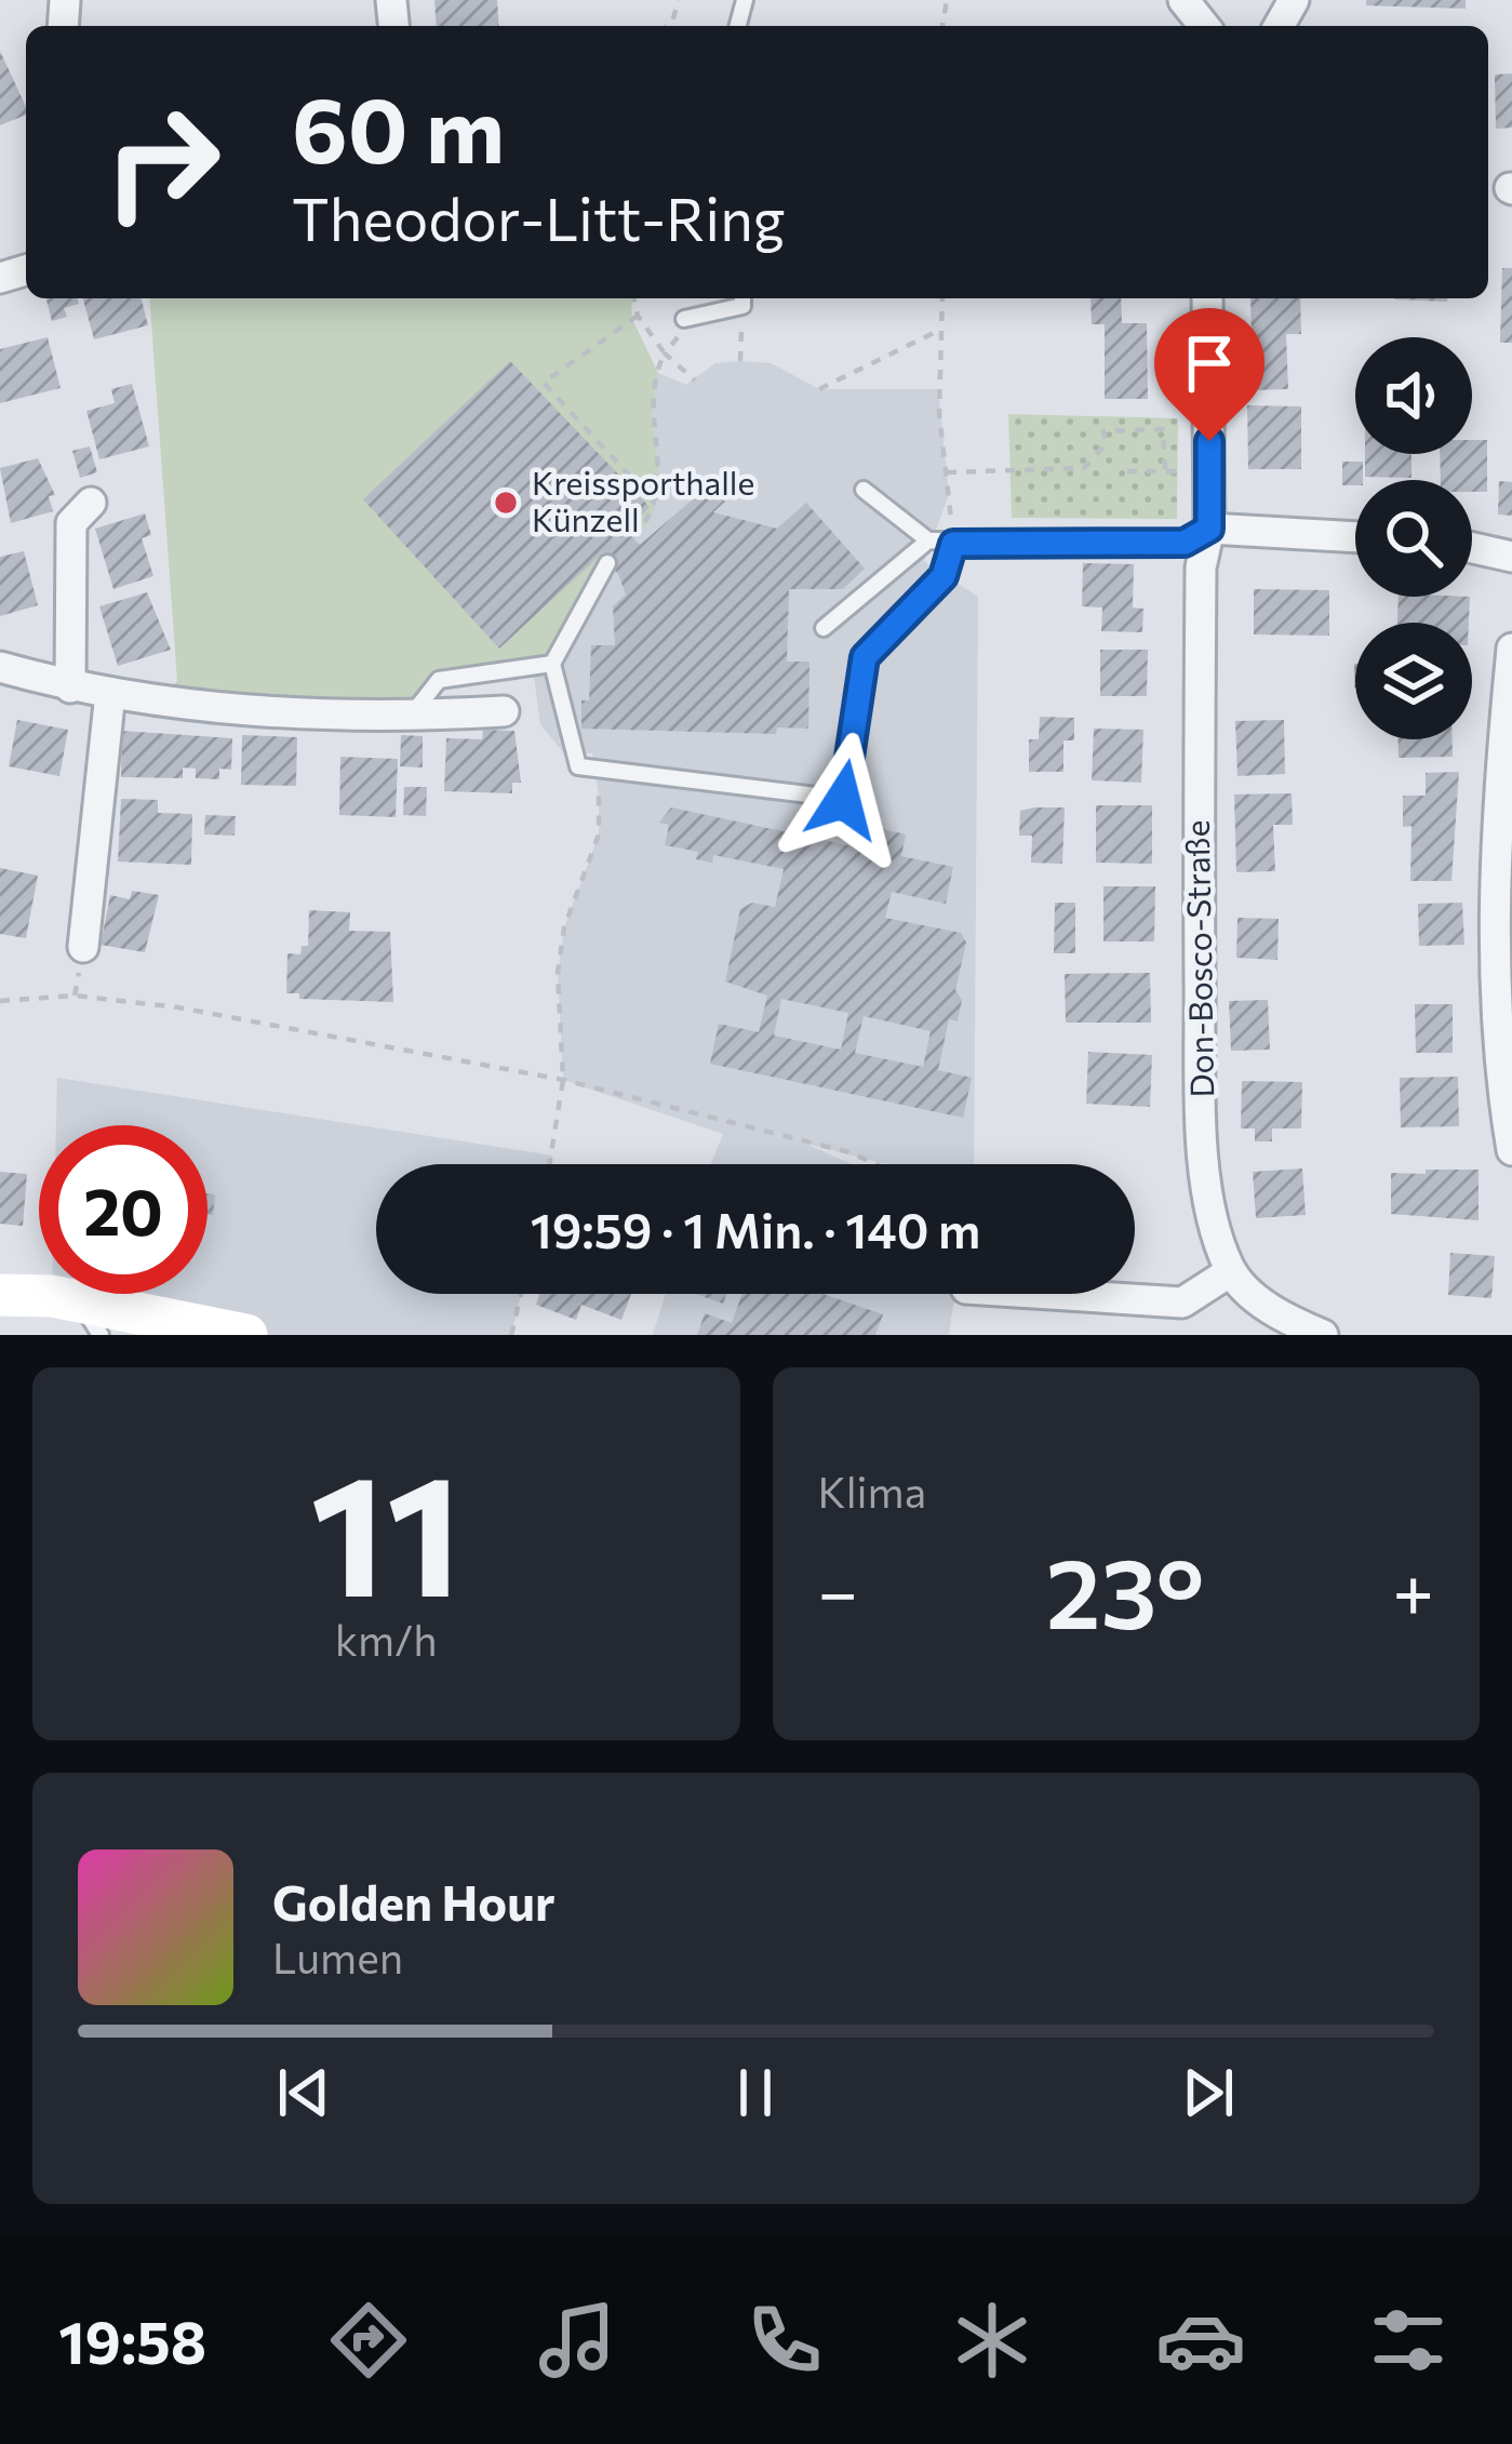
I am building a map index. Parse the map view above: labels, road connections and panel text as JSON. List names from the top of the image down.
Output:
{
  "streets": {
    "street": ["Don-Bosco-Straße"]
  },
  "places": ["Kreissporthalle Künzell"],
  "page": {
    "turn": ["60 m", "Theodor-Litt-Ring"],
    "limit": "20",
    "trip": "19:59 · 1 Min. · 140 m",
    "tile": [
      ["11", "km/h"],
      "Klima"
    ],
    "heat": ["−", "23°", "+"],
    "song": ["Golden Hour", "Lumen"],
    "tabs": "19:58"
  }
}
